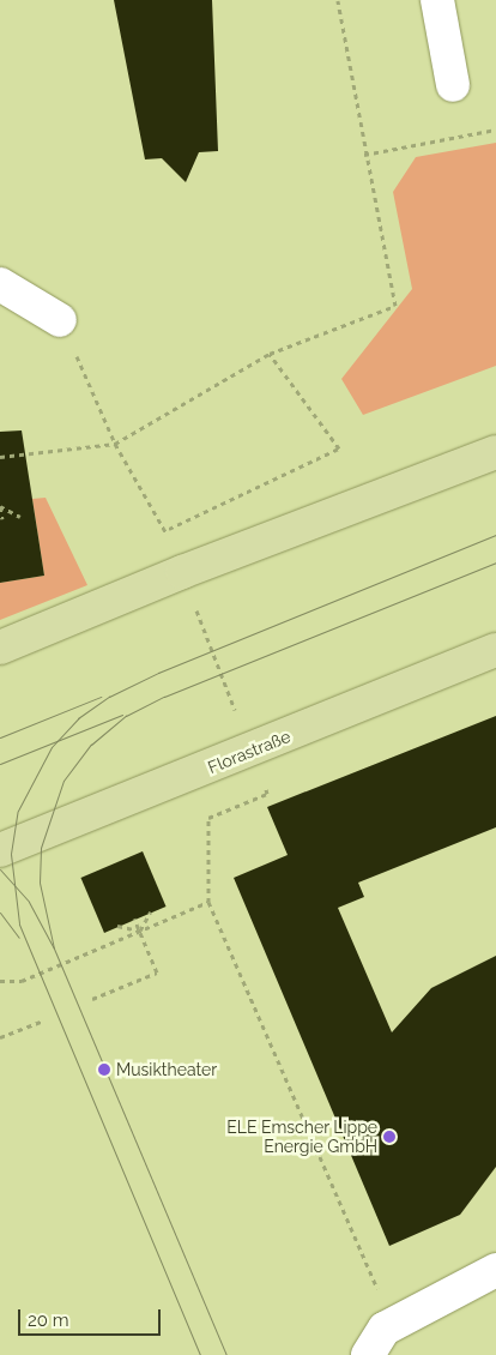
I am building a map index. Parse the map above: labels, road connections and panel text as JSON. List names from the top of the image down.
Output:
{
  "streets": {
    "main road": ["Florastraße"]
  },
  "places": ["Musiktheater", "ELE Emscher Lippe Energie GmbH"],
  "scale_bar": "20 m"
}
